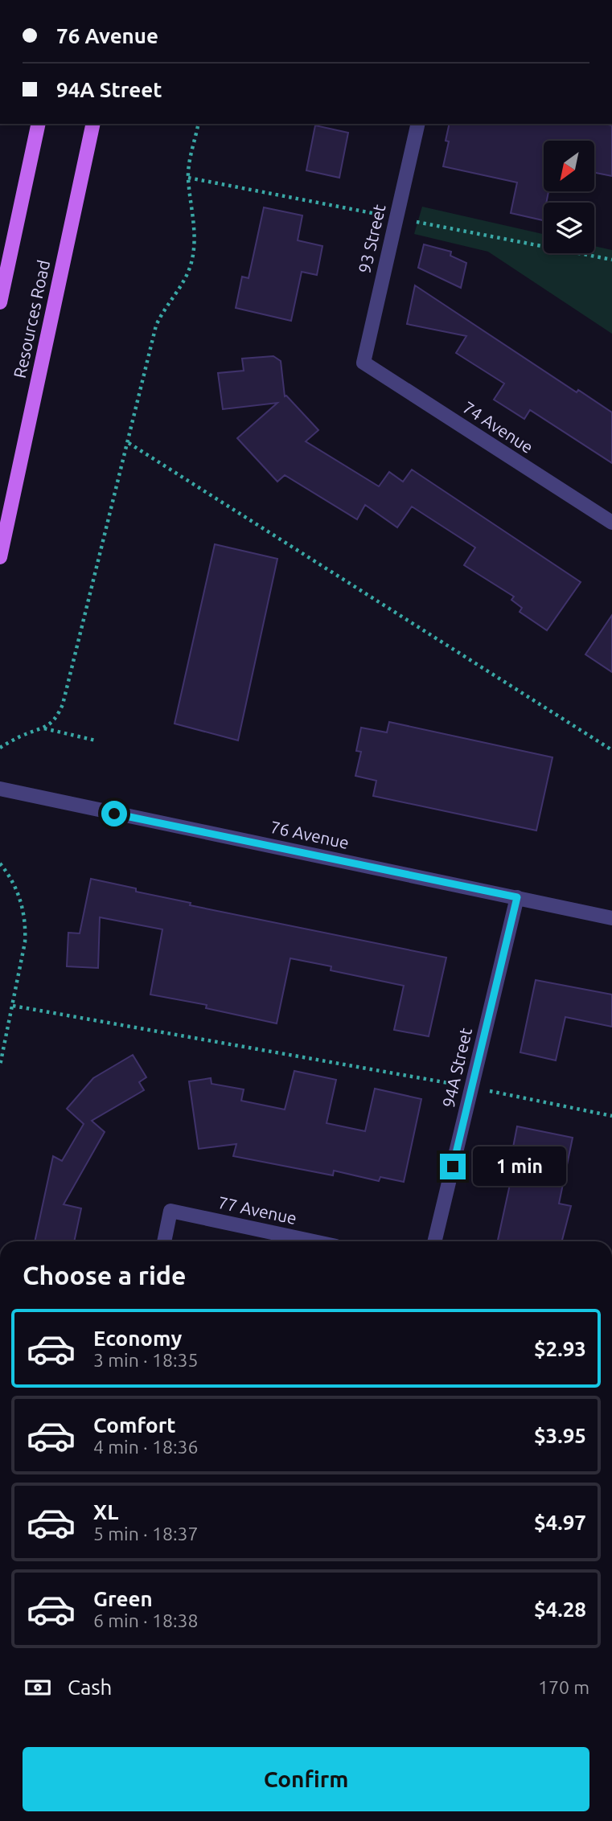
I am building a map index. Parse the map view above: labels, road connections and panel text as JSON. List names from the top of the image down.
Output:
{
  "streets": {
    "main road": ["Resources Road"],
    "street": [
      "93 Street",
      "74 Avenue",
      "76 Avenue",
      "94A Street",
      "77 Avenue"
    ]
  },
  "crossings": [
    ["93 Street", "74 Avenue"],
    ["76 Avenue", "94A Street"]
  ],
  "north": "bottom left",
  "page": {
    "banner": ["76 Avenue", "94A Street"],
    "bubble": "1 min",
    "heading": "Choose a ride",
    "list": [
      {
        "name": "Economy",
        "note": "3 min · 18:35",
        "value": "$2.93"
      },
      {
        "name": "Comfort",
        "note": "4 min · 18:36",
        "value": "$3.95"
      },
      {
        "name": "XL",
        "note": "5 min · 18:37",
        "value": "$4.97"
      },
      {
        "name": "Green",
        "note": "6 min · 18:38",
        "value": "$4.28"
      }
    ],
    "pay": ["Cash", "170 m"],
    "buttons": "Confirm"
  }
}
